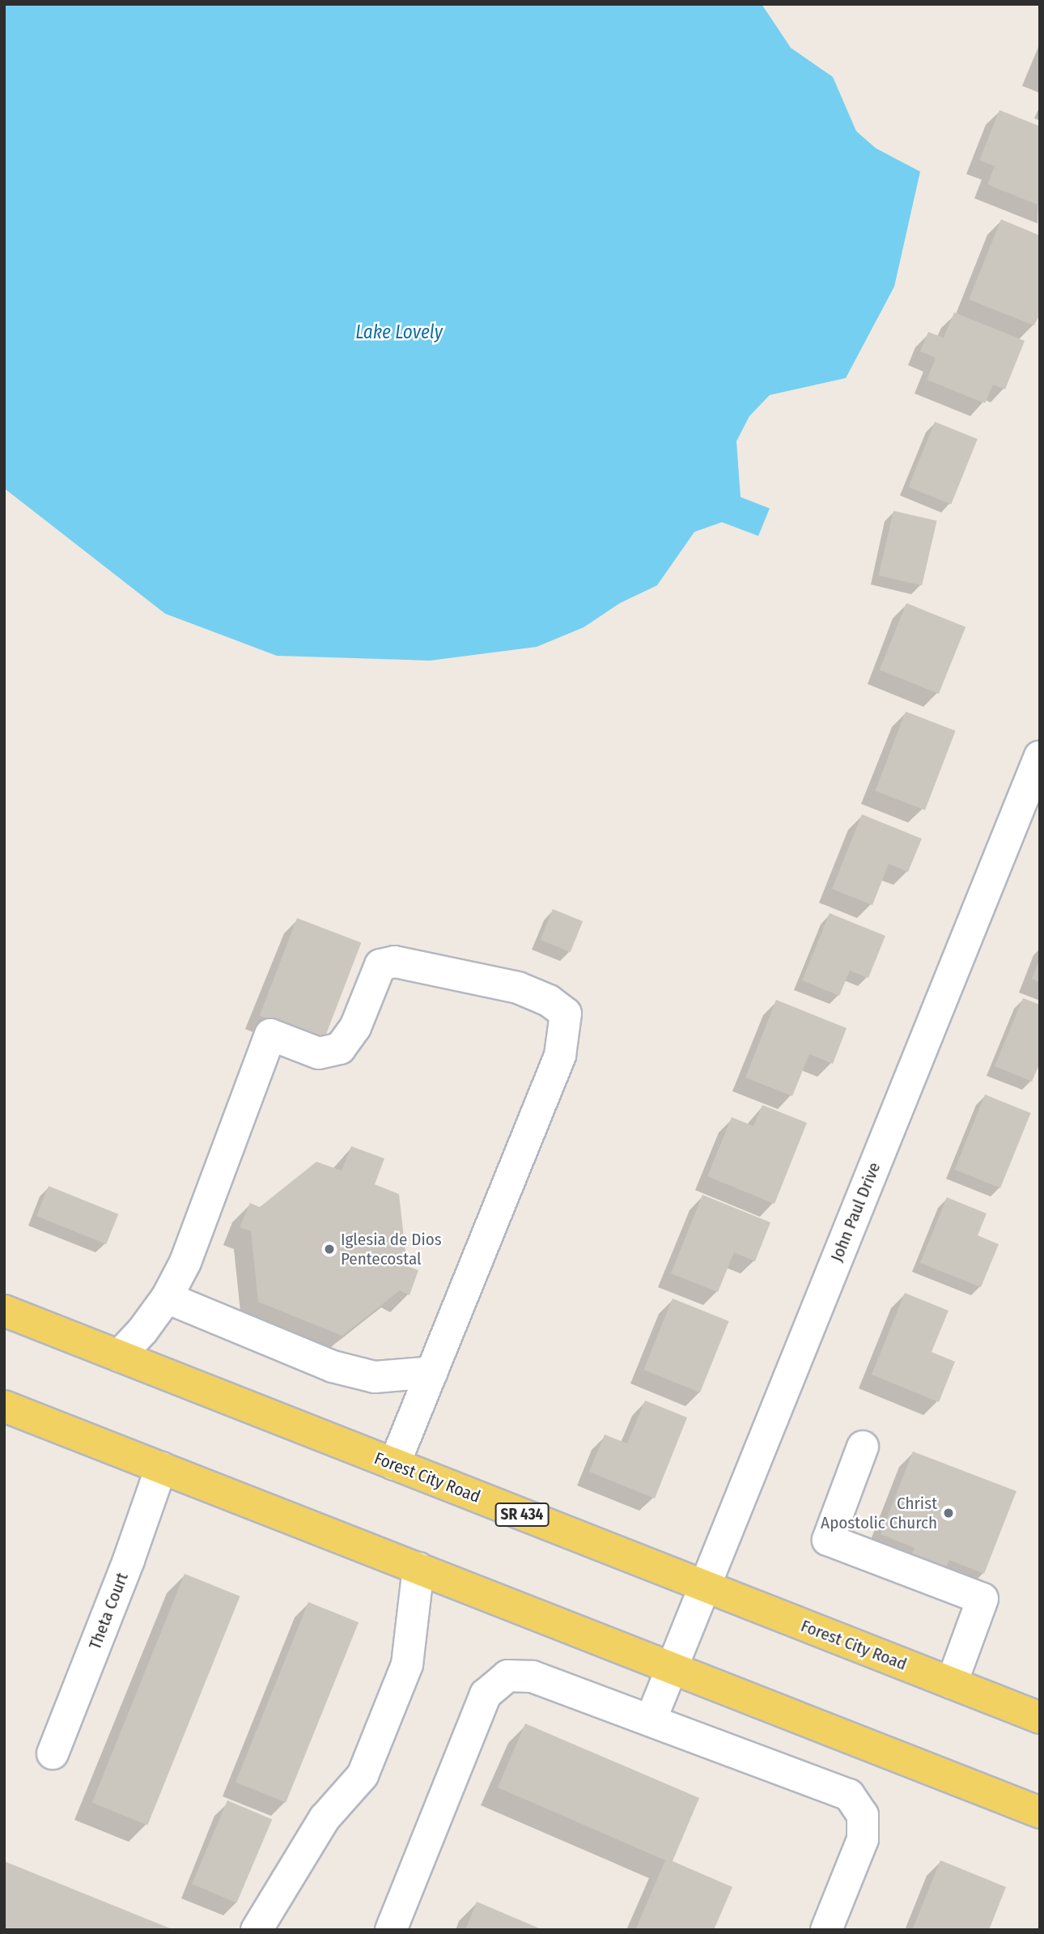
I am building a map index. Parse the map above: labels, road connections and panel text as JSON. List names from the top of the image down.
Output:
{
  "streets": {
    "main road": ["Forest City Road", "SR 434"],
    "street": ["John Paul Drive", "Theta Court"]
  },
  "crossings": [
    ["John Paul Drive", "Forest City Road"]
  ],
  "water": ["Lake Lovely"],
  "places": ["Iglesia de Dios Pentecostal", "Christ Apostolic Church"]
}
